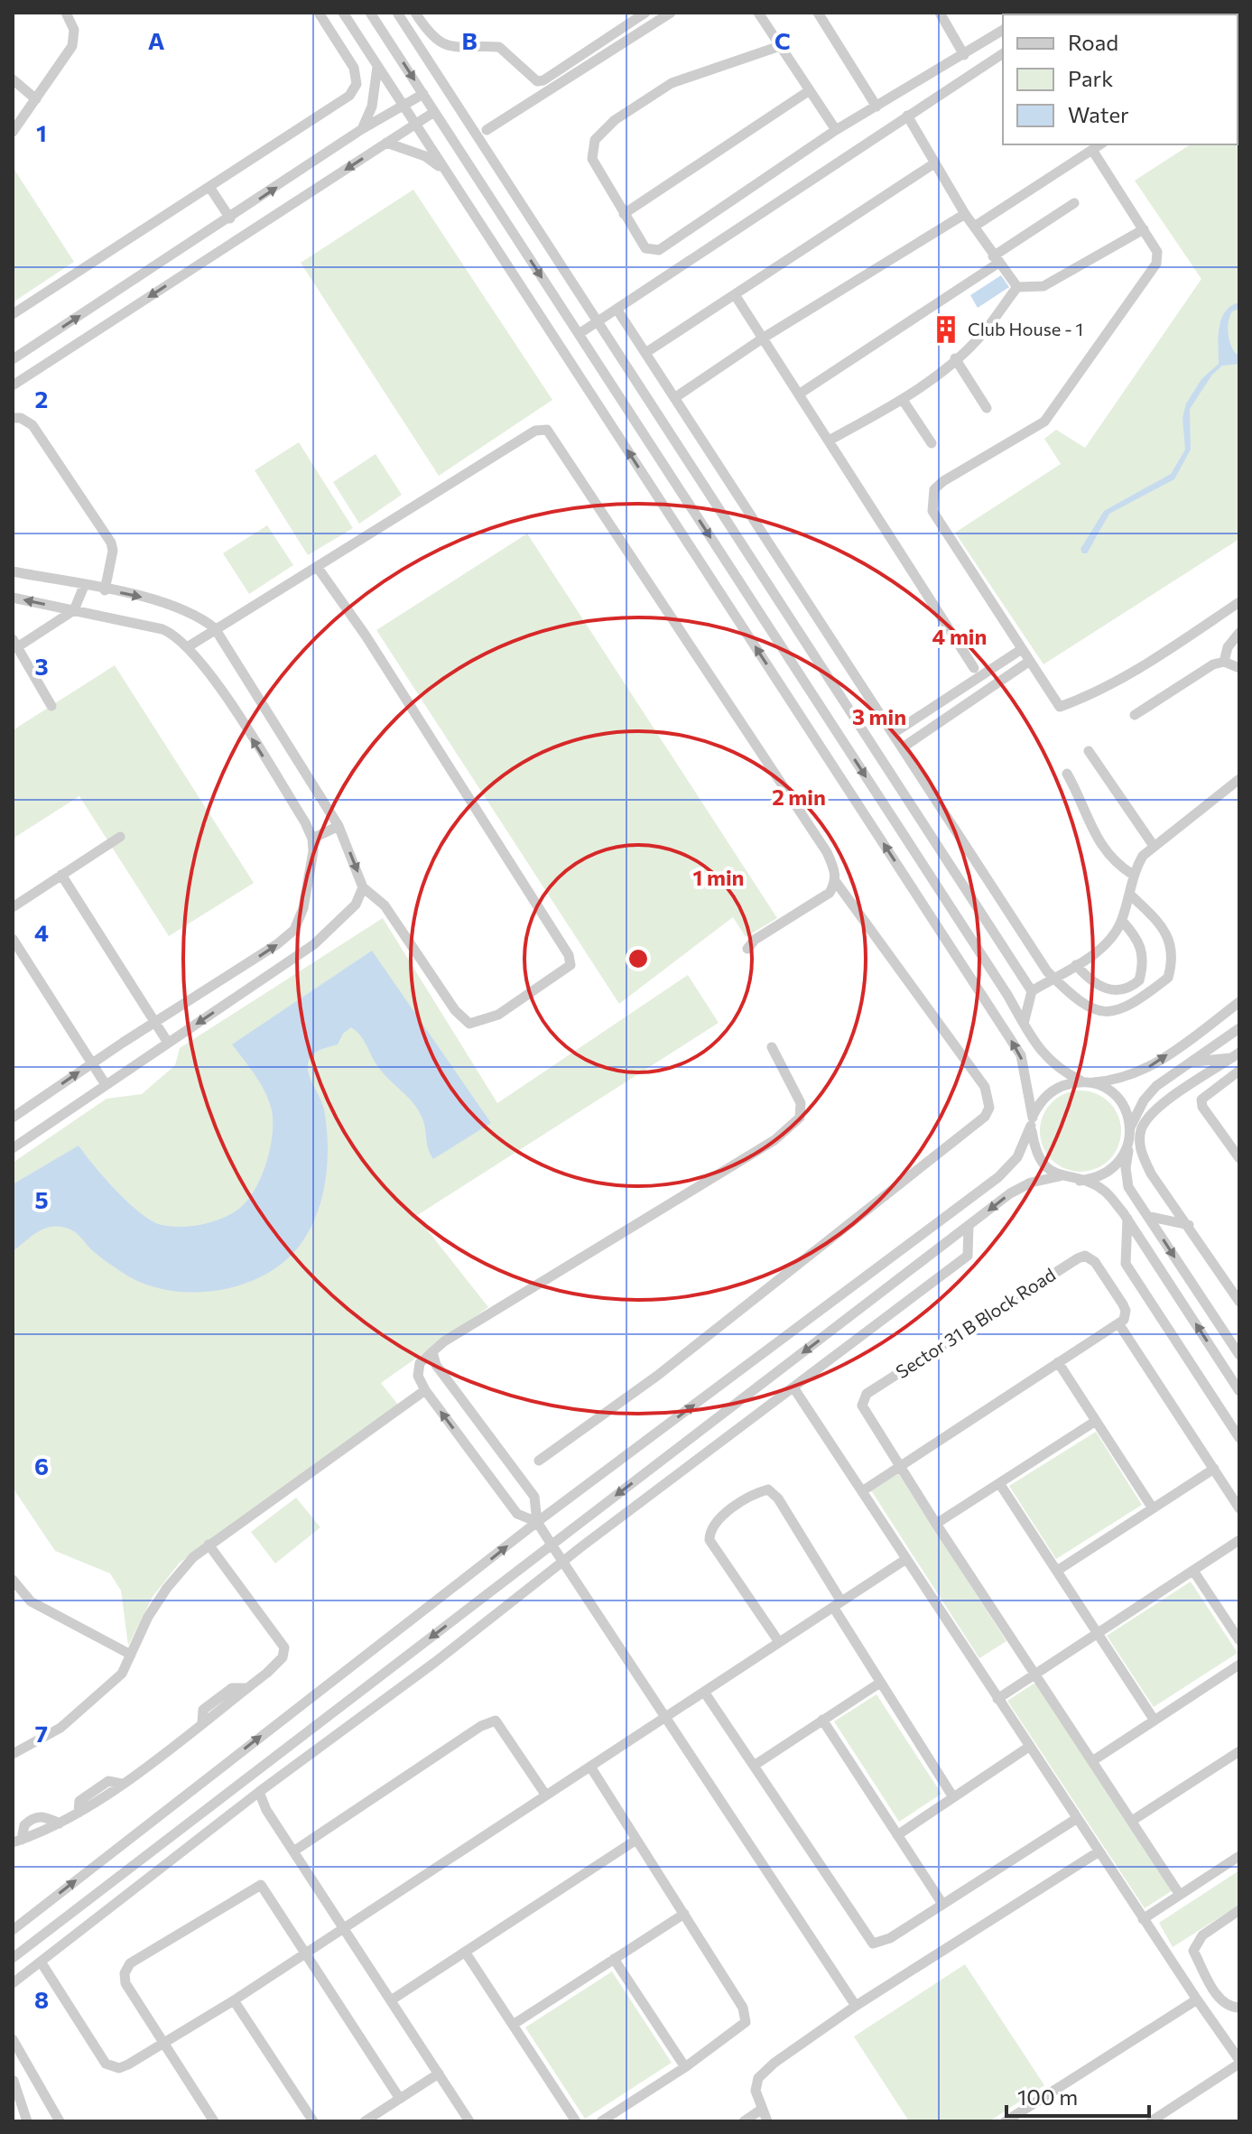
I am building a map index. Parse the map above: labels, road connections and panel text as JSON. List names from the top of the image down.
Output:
{
  "streets": {
    "street": ["Sector 31 B Block Road"]
  },
  "places": {
    "building": ["Club House - 1"]
  },
  "legend": ["Road", "Park", "Water"],
  "scale_bar": "100 m",
  "grid": {
    "columns": ["A", "B", "C"],
    "rows": [
      "1",
      "2",
      "3",
      "4",
      "5",
      "6",
      "7",
      "8"
    ]
  },
  "rings": [
    "4 min",
    "3 min",
    "2 min",
    "1 min"
  ]
}
